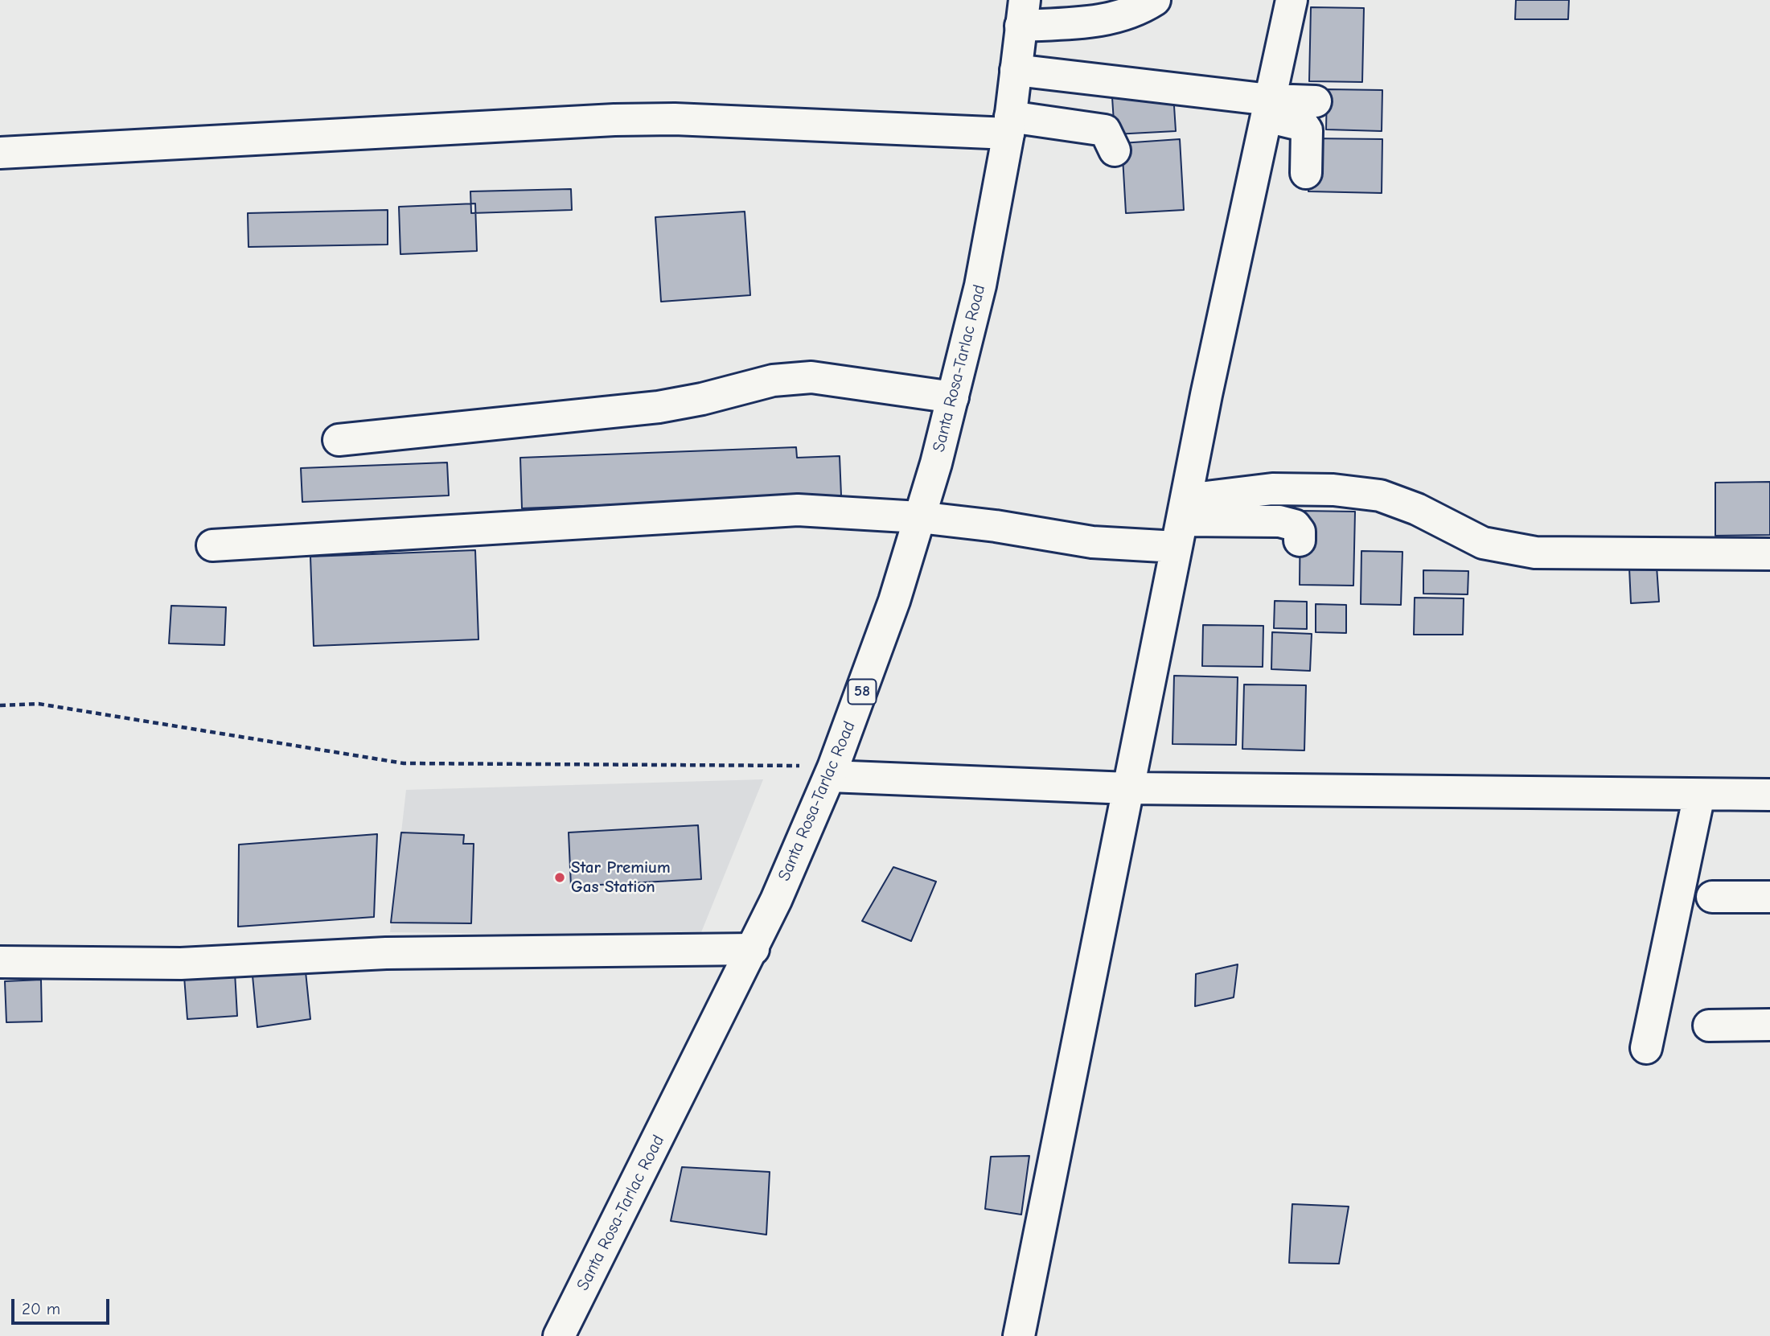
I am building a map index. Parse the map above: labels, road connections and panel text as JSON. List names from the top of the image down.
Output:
{
  "streets": {
    "main road": ["Santa Rosa-Tarlac Road", "58"]
  },
  "places": ["Star Premium Gas Station"],
  "scale_bar": "20 m"
}
